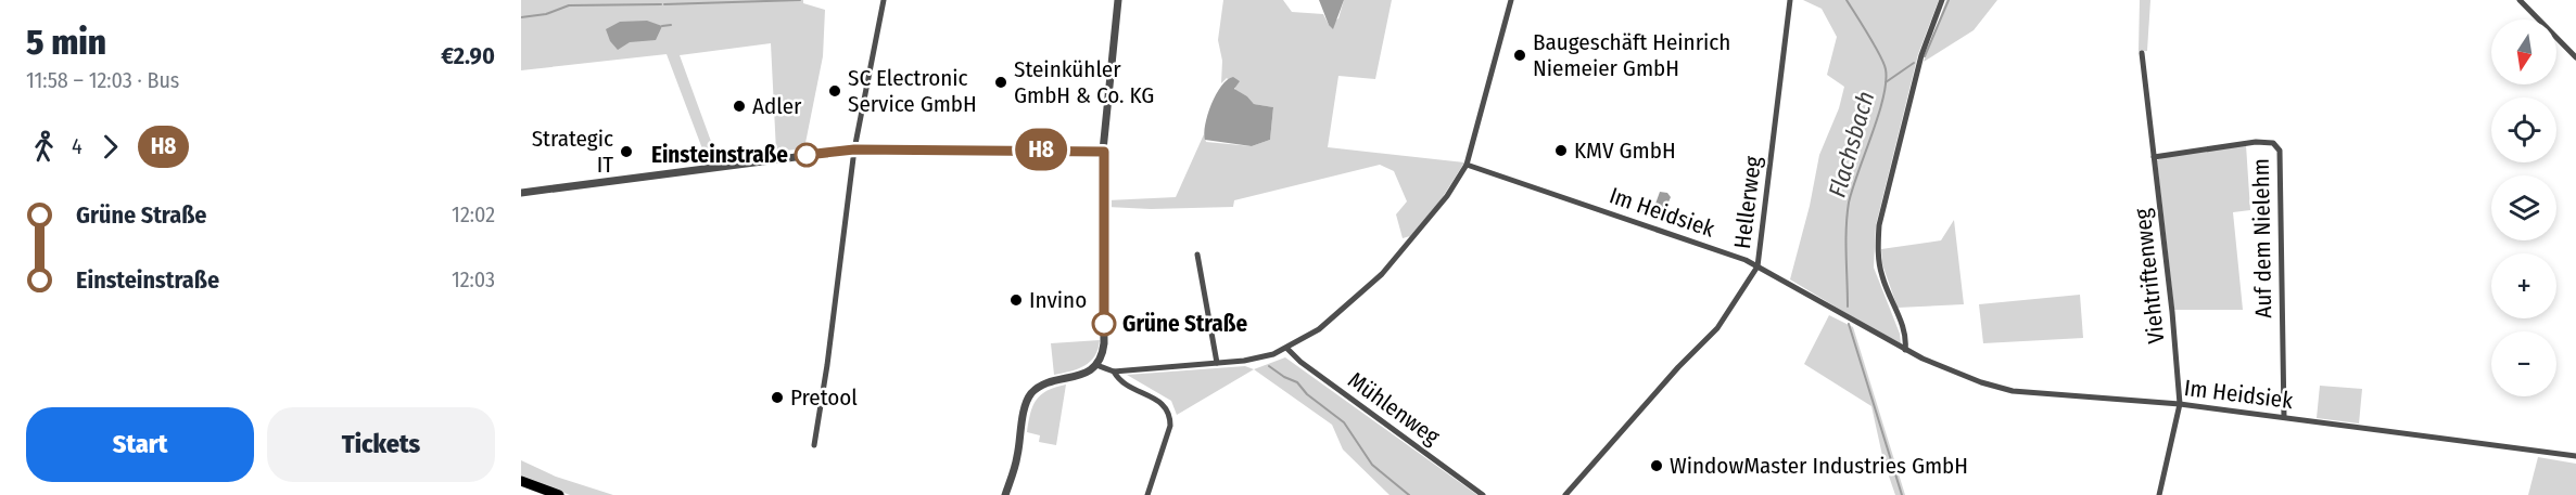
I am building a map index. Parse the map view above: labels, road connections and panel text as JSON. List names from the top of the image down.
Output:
{
  "streets": {
    "street": [
      "Hellerweg",
      "Im Heidsiek",
      "Auf dem Nielehm",
      "Viehtriftenweg",
      "Mühlenweg"
    ]
  },
  "crossings": [
    ["Hellerweg", "Im Heidsiek"],
    ["Im Heidsiek", "Auf dem Nielehm"],
    ["Im Heidsiek", "Viehtriftenweg"],
    ["Auf dem Nielehm", "Viehtriftenweg"]
  ],
  "water": ["Flachsbach"],
  "places": [
    "Baugeschäft Heinrich Niemeier GmbH",
    "Steinkühler GmbH & Co. KG",
    "SC Electronic Service GmbH",
    "Adler",
    "KMV GmbH",
    "Strategic IT",
    "Einsteinstraße",
    "Invino",
    "Grüne Straße",
    "Pretool",
    "WindowMaster Industries GmbH"
  ],
  "lines": ["bus line H8"],
  "north": "bottom",
  "page": {
    "heading": ["5 min", "11:58 – 12:03 · Bus", "€2.90"],
    "on_map": "H8",
    "map_buttons": ["+", "−"],
    "legs": ["4", "H8"],
    "list": [
      {
        "name": "Grüne Straße",
        "value": "12:02"
      },
      {
        "name": "Einsteinstraße",
        "value": "12:03"
      }
    ],
    "buttons": ["Start", "Tickets"]
  }
}
